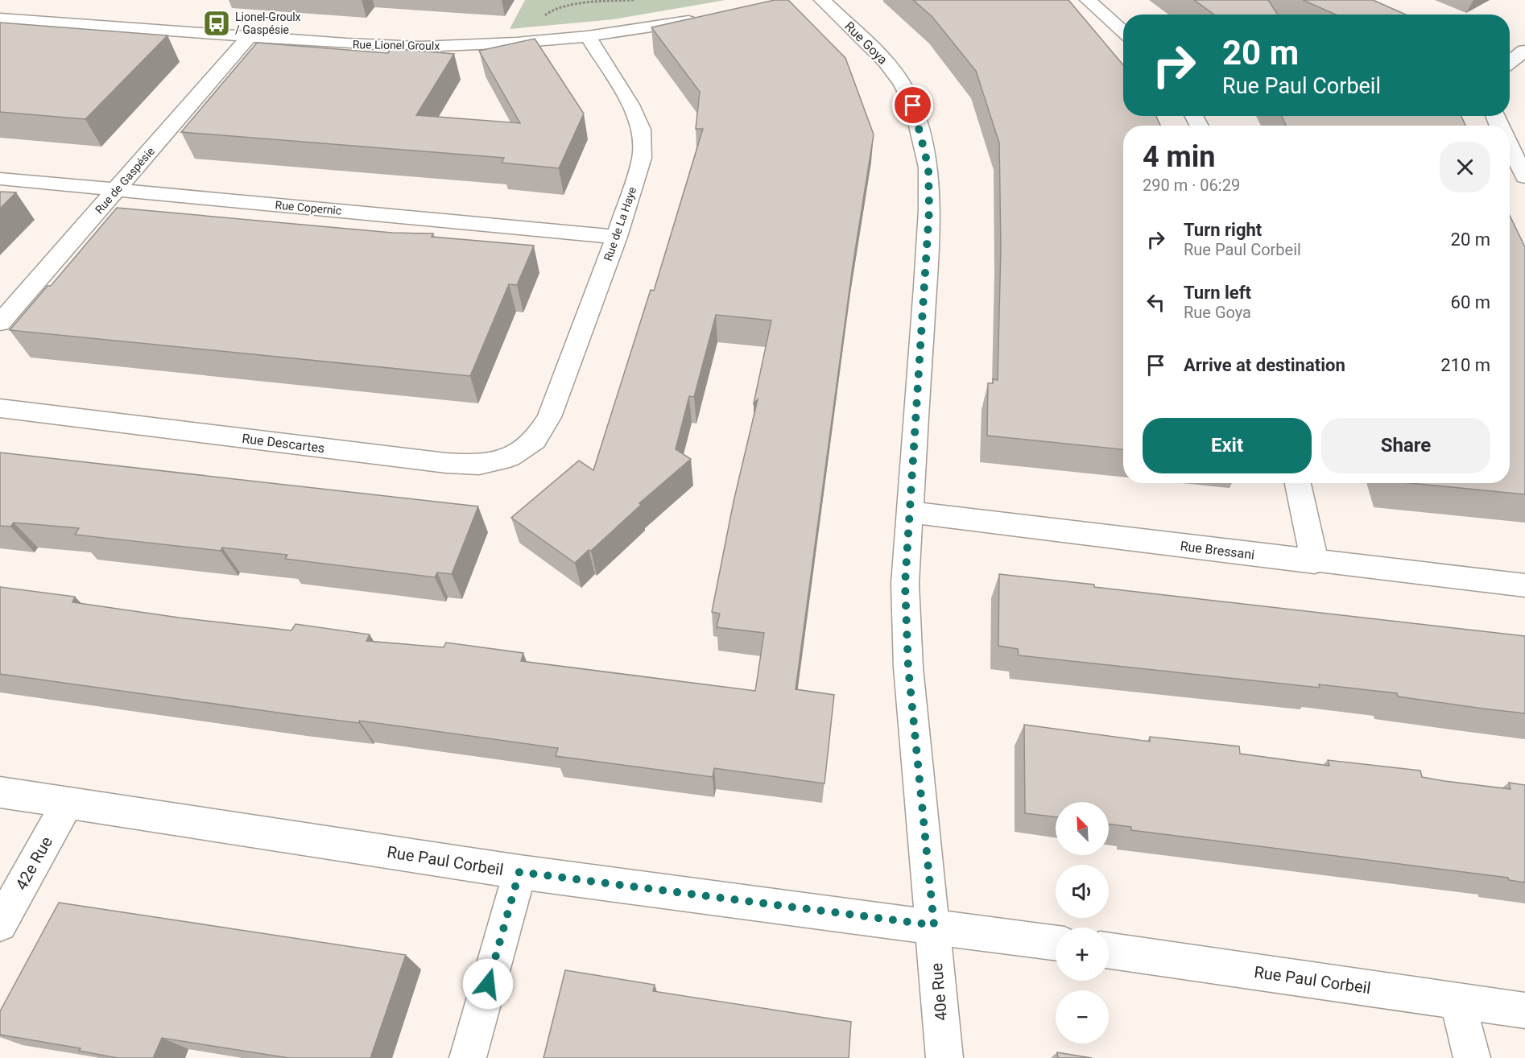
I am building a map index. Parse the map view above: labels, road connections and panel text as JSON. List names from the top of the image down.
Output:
{
  "streets": {
    "street": [
      "Rue Goya",
      "Rue Lionel Groulx",
      "Rue de Gaspésie",
      "Rue Copernic",
      "Rue de La Haye",
      "Rue Descartes",
      "Rue Bressani",
      "Rue Paul Corbeil",
      "42e Rue",
      "40e Rue"
    ]
  },
  "crossings": [
    ["Rue Goya", "Rue Bressani"],
    ["Rue Goya", "Rue Paul Corbeil"],
    ["Rue Goya", "40e Rue"],
    ["Rue Lionel Groulx", "Rue de Gaspésie"],
    ["Rue Lionel Groulx", "Rue de La Haye"],
    ["Rue de Gaspésie", "Rue Copernic"],
    ["Rue Copernic", "Rue de La Haye"],
    ["Rue de La Haye", "Rue Descartes"],
    ["Rue Paul Corbeil", "42e Rue"],
    ["Rue Paul Corbeil", "40e Rue"]
  ],
  "places": {
    "bus stop": ["Lionel-Groulx / Gaspésie"]
  },
  "north": "top left",
  "page": {
    "turn": ["20 m", "Rue Paul Corbeil"],
    "heading": ["4 min", "290 m · 06:29"],
    "list": [
      {
        "name": "Turn right",
        "note": "Rue Paul Corbeil",
        "value": "20 m"
      },
      {
        "name": "Turn left",
        "note": "Rue Goya",
        "value": "60 m"
      },
      {
        "name": "Arrive at destination",
        "value": "210 m"
      }
    ],
    "buttons": ["Exit", "Share"],
    "map_buttons": ["+", "−"]
  }
}
